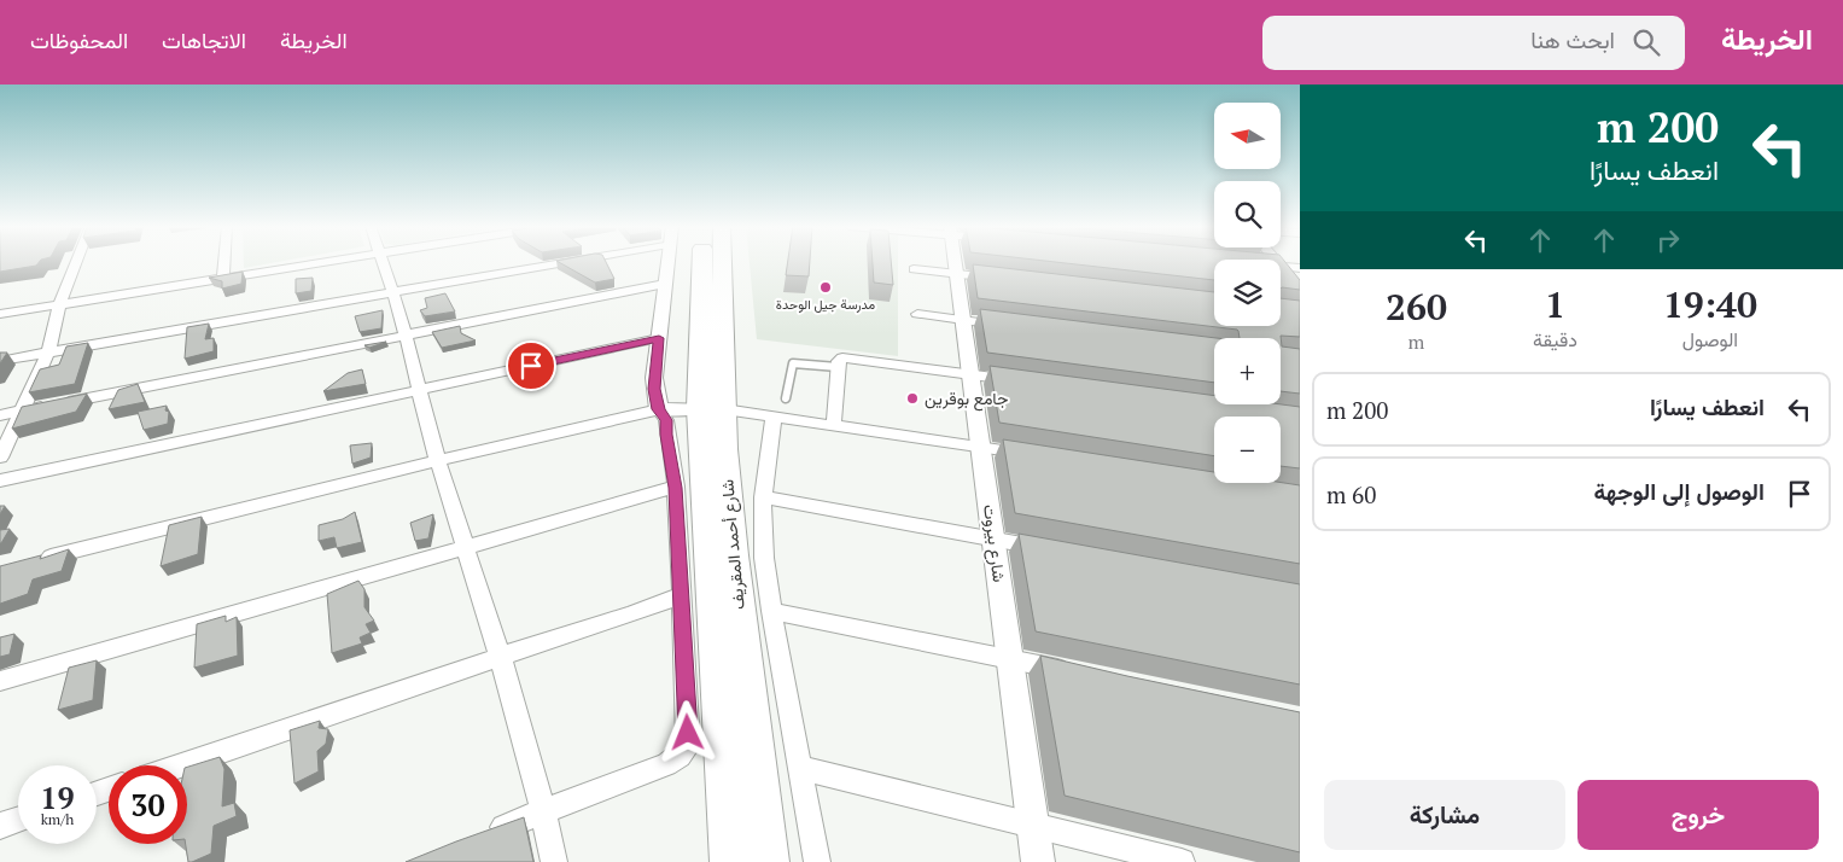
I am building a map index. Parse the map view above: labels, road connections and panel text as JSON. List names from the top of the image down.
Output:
{
  "streets": {
    "highway": ["شارع أحمد المقريف"],
    "street": ["شارع بيروت"]
  },
  "places": ["مدرسة جيل الوحدة", "جامع بوقرين"],
  "north": "left",
  "page": {
    "header": "الخريطة",
    "search": "ابحث هنا",
    "nav": ["الخريطة", "الاتجاهات", "المحفوظات"],
    "turn": ["200 m", "انعطف يسارًا"],
    "map_buttons": ["+", "−"],
    "eta": [
      "19:40",
      "الوصول",
      "1",
      "دقيقة",
      "260",
      "m"
    ],
    "list": [
      {
        "name": "انعطف يسارًا",
        "value": "200 m"
      },
      {
        "name": "الوصول إلى الوجهة",
        "value": "60 m"
      }
    ],
    "speed": "19 km/h",
    "limit": "30",
    "buttons": ["خروج", "مشاركة"]
  }
}
